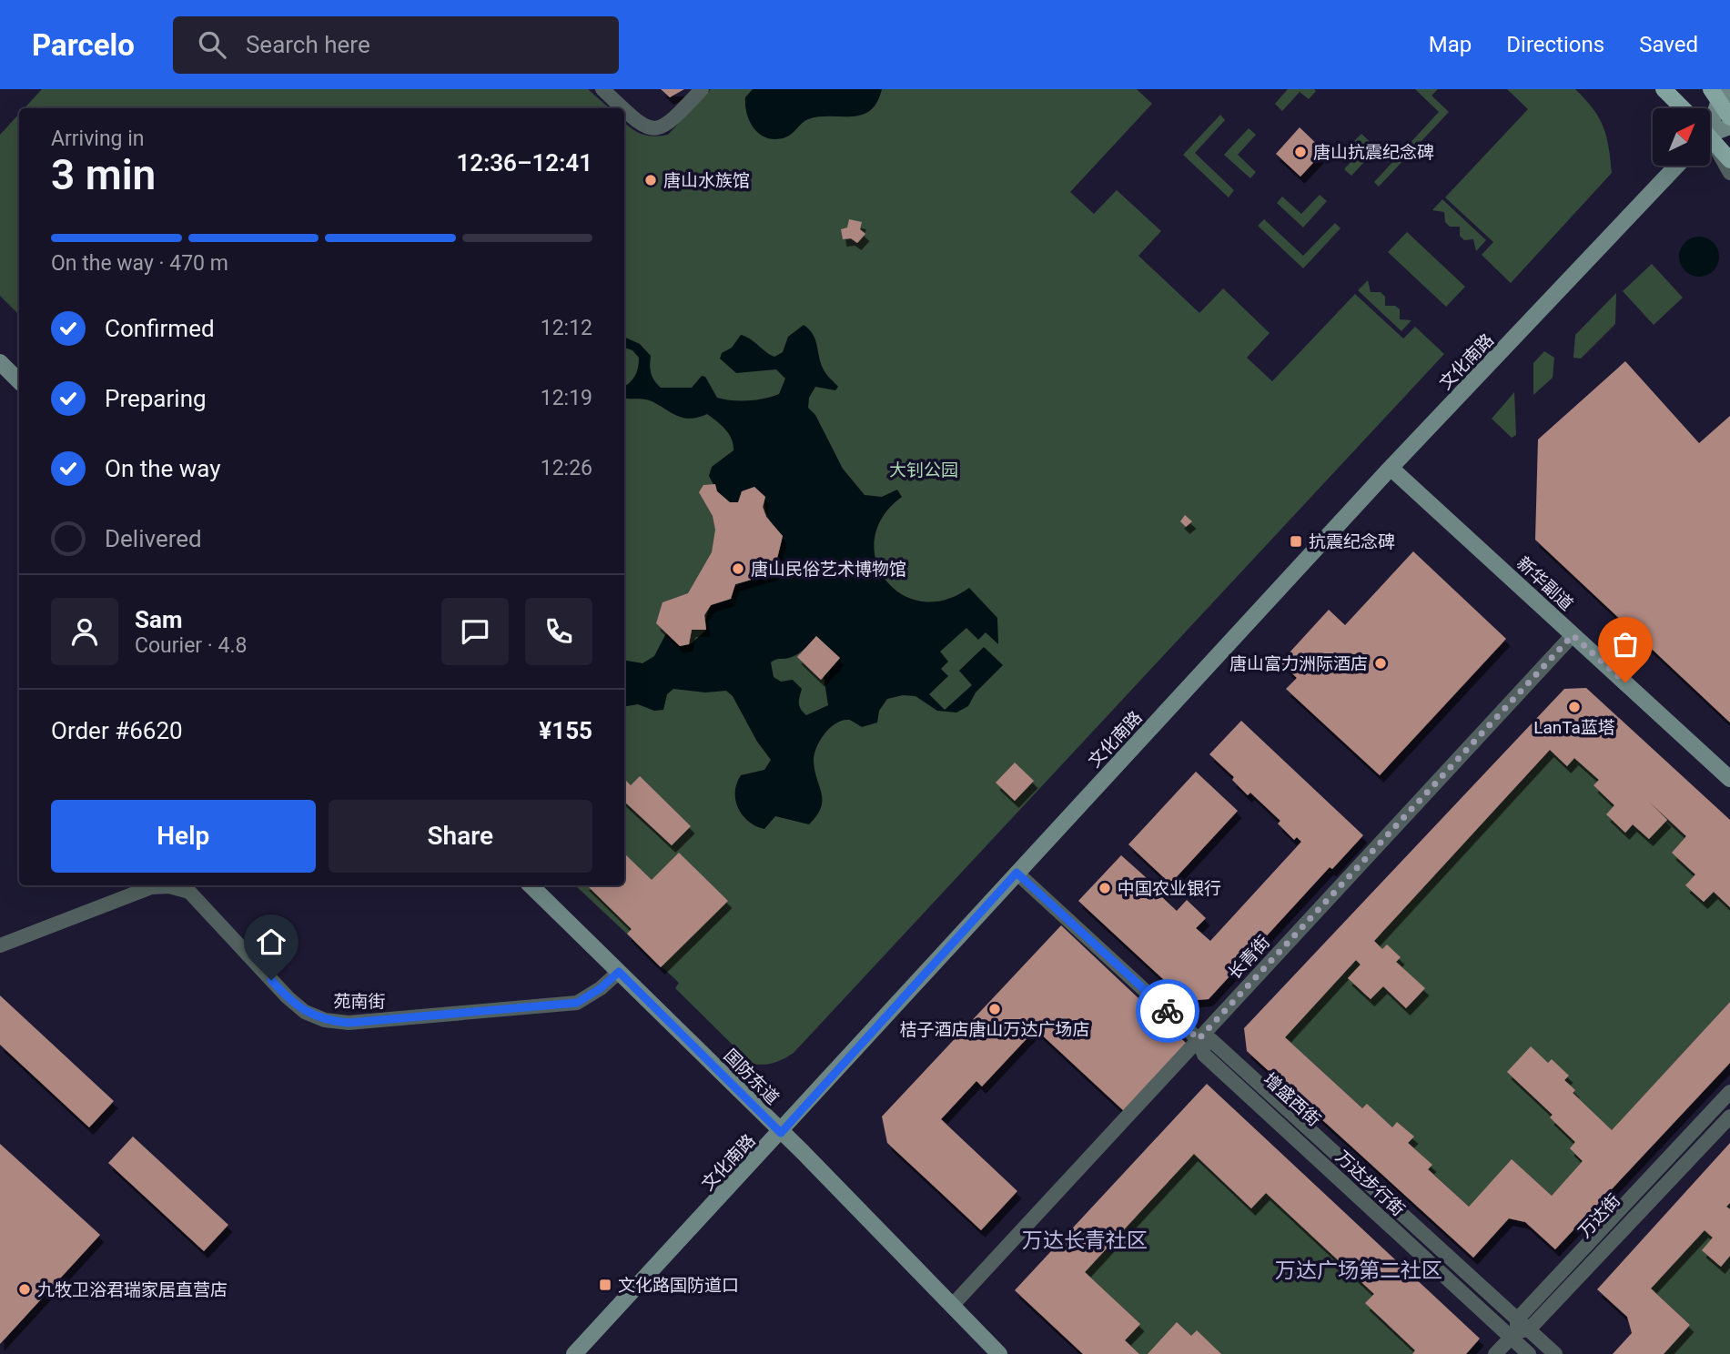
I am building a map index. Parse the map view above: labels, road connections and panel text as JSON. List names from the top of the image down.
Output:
{
  "streets": {
    "street": [
      "文化南路",
      "新华副道",
      "长青街",
      "苑南街",
      "国防东道",
      "增盛西街",
      "万达街"
    ]
  },
  "crossings": [
    ["文化南路", "新华副道"],
    ["文化南路", "国防东道"],
    ["文化南路", "增盛西街"],
    ["新华副道", "长青街"],
    ["长青街", "国防东道"],
    ["长青街", "增盛西街"],
    ["苑南街", "国防东道"],
    ["增盛西街", "万达街"]
  ],
  "districts": ["万达长青社区", "万达广场第二社区"],
  "parks": ["大钊公园"],
  "places": {
    "other": [
      "唐山抗震纪念碑",
      "唐山水族馆",
      "唐山民俗艺术博物馆",
      "唐山富力洲际酒店",
      "LanTa蓝塔",
      "中国农业银行",
      "桔子酒店唐山万达广场店",
      "九牧卫浴君瑞家居直营店"
    ],
    "transit": ["抗震纪念碑", "文化路国防道口"]
  },
  "north": "top right",
  "page": {
    "header": "Parcelo",
    "search": "Search here",
    "nav": ["Map", "Directions", "Saved"],
    "heading": ["3 min", "Arriving in", "12:36–12:41"],
    "panel": [
      "Sam",
      "Courier · 4.8",
      "Order #6620",
      "¥155"
    ],
    "bar": "On the way · 470 m",
    "list": [
      ["Confirmed", "12:12"],
      ["Preparing", "12:19"],
      ["On the way", "12:26"],
      "Delivered"
    ],
    "buttons": ["Help", "Share"]
  }
}
